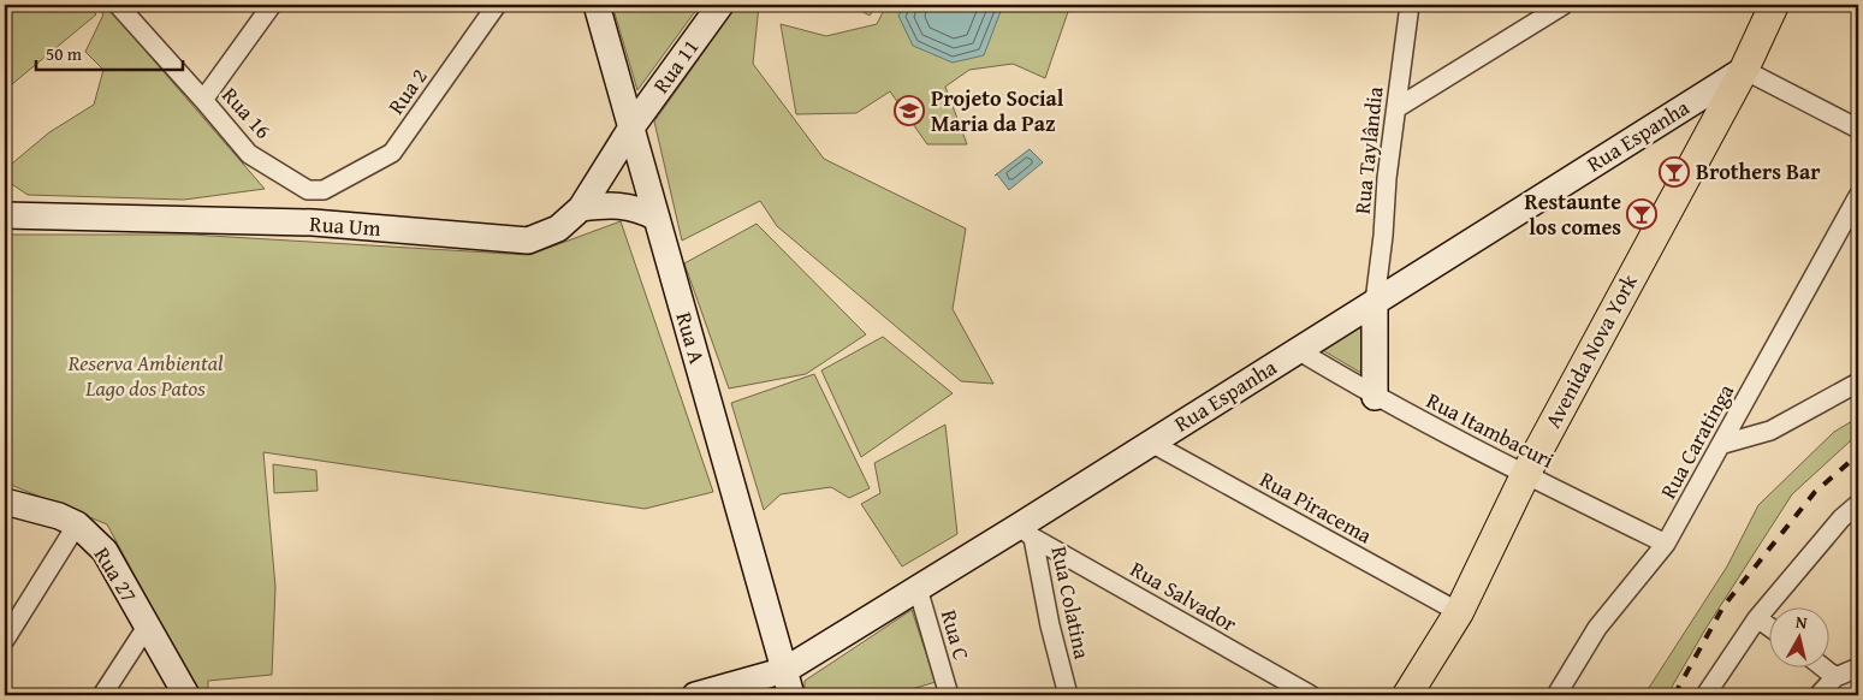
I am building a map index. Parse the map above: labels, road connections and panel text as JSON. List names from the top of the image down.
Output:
{
  "streets": {
    "main road": ["Avenida Nova York"],
    "street": [
      "Rua 11",
      "Rua 2",
      "Rua 16",
      "Rua Espanha",
      "Rua Taylândia",
      "Rua Um",
      "Rua A",
      "Rua Itambacuri",
      "Rua Caratinga",
      "Rua Piracema",
      "Rua 27",
      "Rua Salvador",
      "Rua Colatina",
      "Rua C"
    ]
  },
  "crossings": [
    ["Rua 11", "Rua Um"],
    ["Rua 11", "Rua A"],
    ["Rua 2", "Rua 16"],
    ["Rua Espanha", "Rua Taylândia"],
    ["Rua Espanha", "Rua A"],
    ["Rua Espanha", "Avenida Nova York"],
    ["Rua Espanha", "Rua Itambacuri"],
    ["Rua Espanha", "Rua Piracema"],
    ["Rua Espanha", "Rua Salvador"],
    ["Rua Espanha", "Rua Colatina"],
    ["Rua Espanha", "Rua C"],
    ["Rua Um", "Rua A"],
    ["Avenida Nova York", "Rua Itambacuri"],
    ["Avenida Nova York", "Rua Piracema"],
    ["Rua Itambacuri", "Rua Caratinga"],
    ["Rua Salvador", "Rua Colatina"]
  ],
  "parks": ["Reserva Ambiental Lago dos Patos"],
  "places": {
    "school or university": ["Projeto Social Maria da Paz"],
    "bar": ["Brothers Bar", "Restaunte los comes"]
  },
  "scale_bar": "50 m",
  "north": "top"
}
